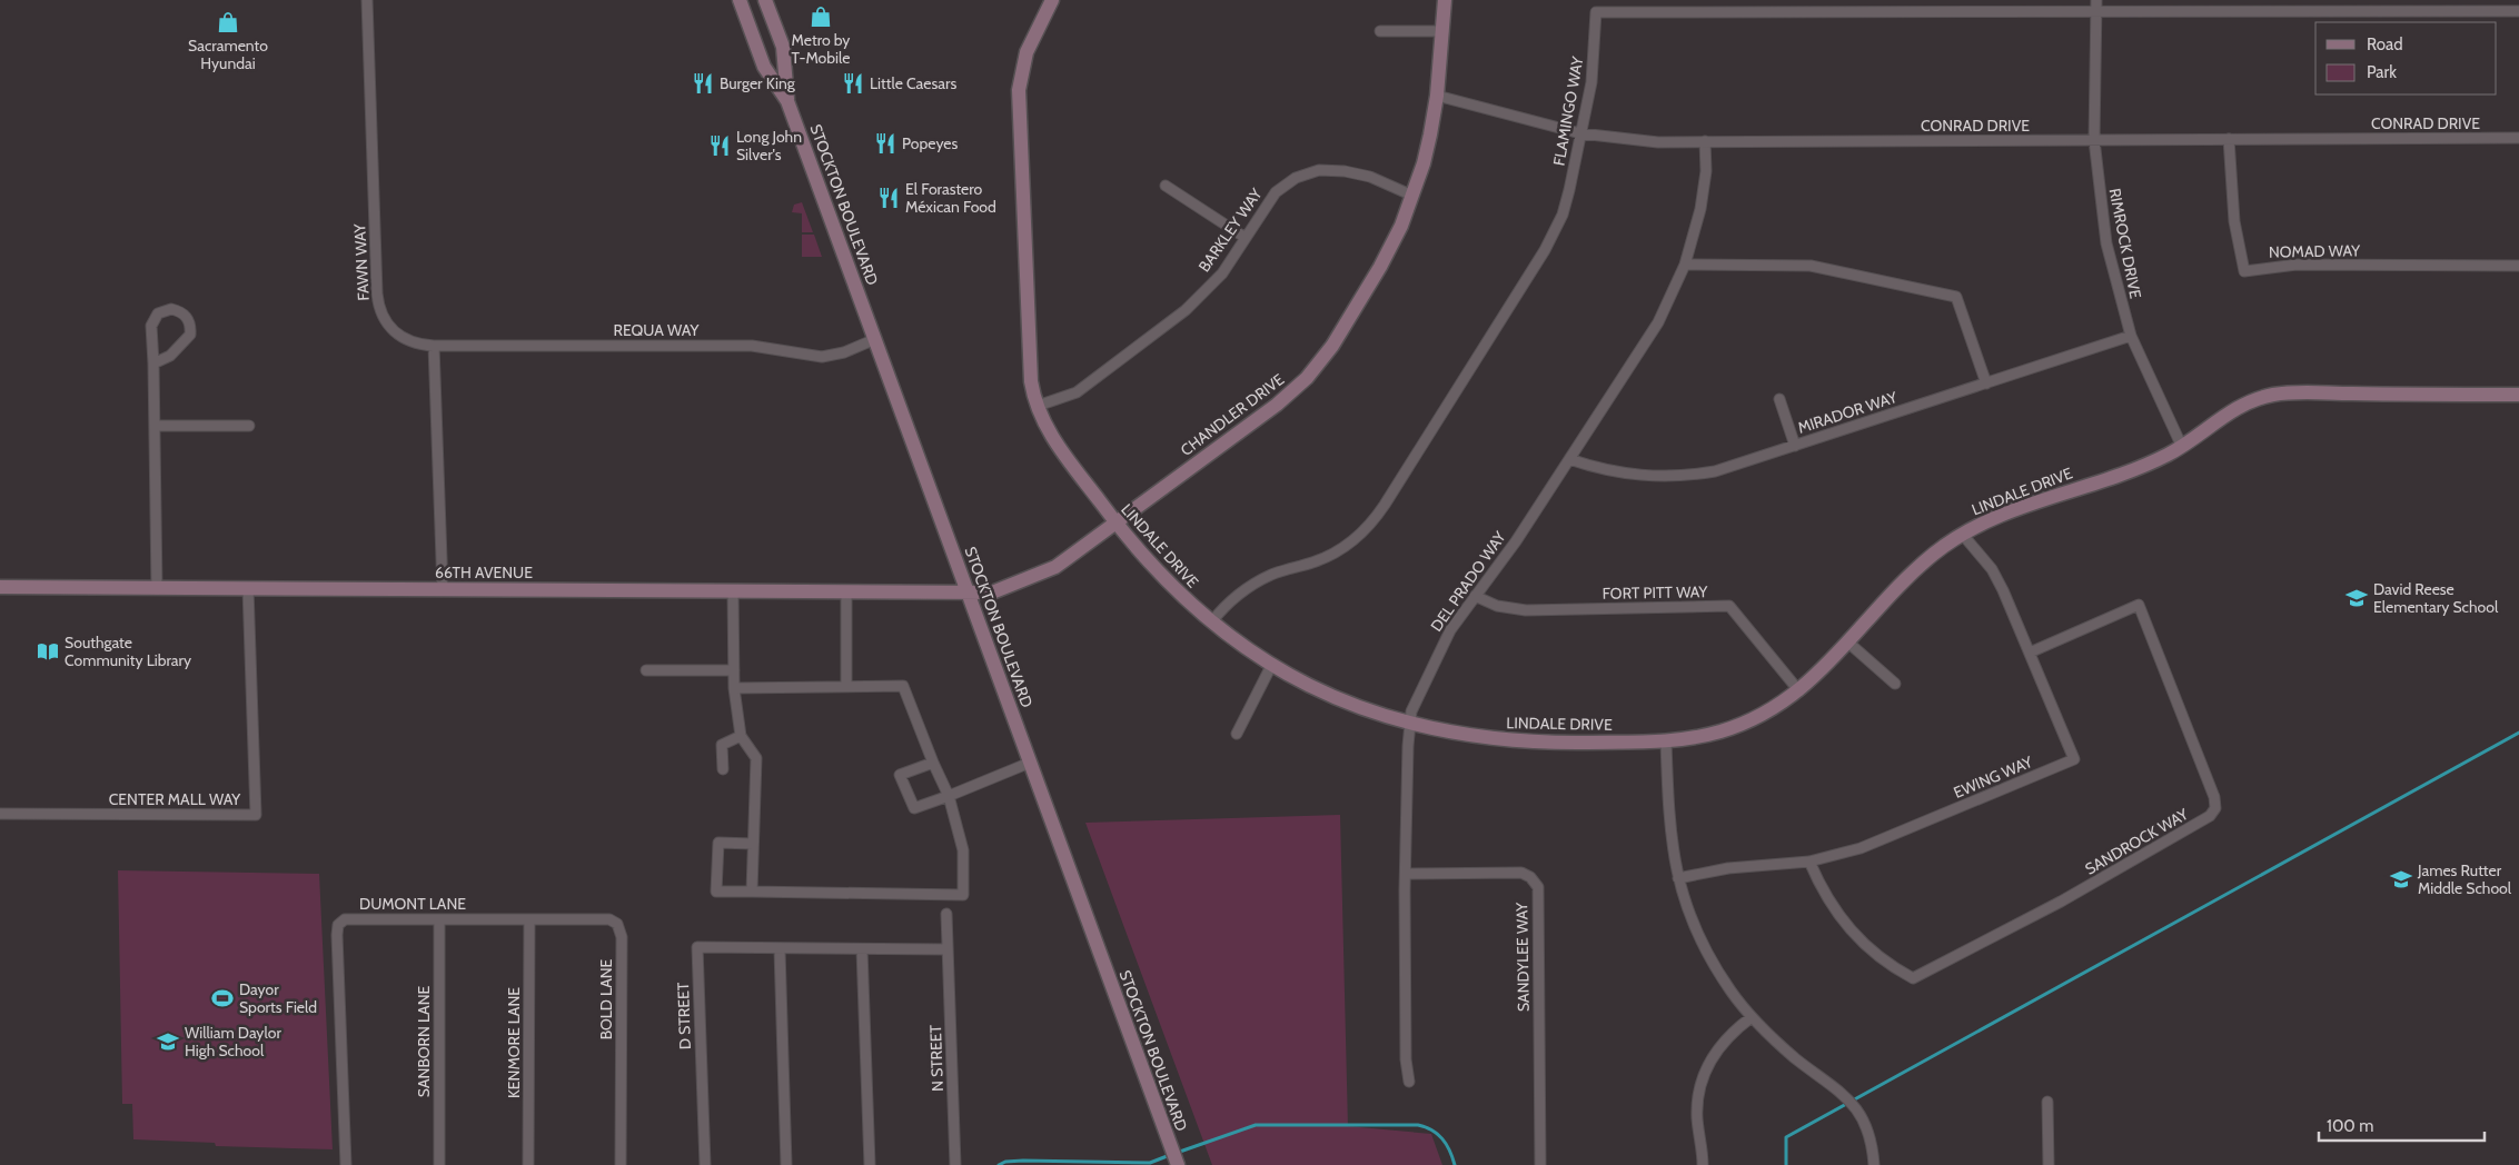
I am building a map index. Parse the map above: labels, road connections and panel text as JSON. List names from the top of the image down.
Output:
{
  "streets": {
    "street": [
      "FLAMINGO WAY",
      "CONRAD DRIVE",
      "STOCKTON BOULEVARD",
      "BARKLEY WAY",
      "RIMROCK DRIVE",
      "NOMAD WAY",
      "FAWN WAY",
      "REQUA WAY",
      "MIRADOR WAY",
      "CHANDLER DRIVE",
      "LINDALE DRIVE",
      "66TH AVENUE",
      "DEL PRADO WAY",
      "FORT PITT WAY",
      "EWING WAY",
      "CENTER MALL WAY",
      "SANDROCK WAY",
      "DUMONT LANE",
      "SANDYLEE WAY",
      "BOLD LANE",
      "D STREET",
      "SANBORN LANE",
      "KENMORE LANE",
      "N STREET"
    ]
  },
  "crossings": [
    ["FLAMINGO WAY", "CONRAD DRIVE"],
    ["FLAMINGO WAY", "RIMROCK DRIVE"],
    ["FLAMINGO WAY", "LINDALE DRIVE"],
    ["CONRAD DRIVE", "RIMROCK DRIVE"],
    ["CONRAD DRIVE", "NOMAD WAY"],
    ["CONRAD DRIVE", "CHANDLER DRIVE"],
    ["CONRAD DRIVE", "DEL PRADO WAY"],
    ["STOCKTON BOULEVARD", "REQUA WAY"],
    ["STOCKTON BOULEVARD", "CHANDLER DRIVE"],
    ["STOCKTON BOULEVARD", "66TH AVENUE"],
    ["BARKLEY WAY", "CHANDLER DRIVE"],
    ["BARKLEY WAY", "LINDALE DRIVE"],
    ["RIMROCK DRIVE", "MIRADOR WAY"],
    ["RIMROCK DRIVE", "LINDALE DRIVE"],
    ["FAWN WAY", "REQUA WAY"],
    ["MIRADOR WAY", "DEL PRADO WAY"],
    ["CHANDLER DRIVE", "LINDALE DRIVE"],
    ["CHANDLER DRIVE", "66TH AVENUE"],
    ["LINDALE DRIVE", "DEL PRADO WAY"],
    ["LINDALE DRIVE", "FORT PITT WAY"],
    ["LINDALE DRIVE", "EWING WAY"],
    ["66TH AVENUE", "CENTER MALL WAY"],
    ["DEL PRADO WAY", "FORT PITT WAY"],
    ["DEL PRADO WAY", "SANDYLEE WAY"],
    ["EWING WAY", "SANDROCK WAY"],
    ["DUMONT LANE", "BOLD LANE"],
    ["DUMONT LANE", "SANBORN LANE"],
    ["DUMONT LANE", "KENMORE LANE"],
    ["BOLD LANE", "KENMORE LANE"]
  ],
  "places": {
    "shop": ["Metro by T-Mobile", "Sacramento Hyundai"],
    "restaurant": [
      "Burger King",
      "Little Caesars",
      "Popeyes",
      "Long John Silver's",
      "El Forastero Méxican Food"
    ],
    "school or university": ["David Reese Elementary School", "James Rutter Middle School", "William Daylor High School"],
    "library": ["Southgate Community Library"],
    "sports": ["Dayor Sports Field"]
  },
  "legend": ["Road", "Park"],
  "scale_bar": "100 m"
}
